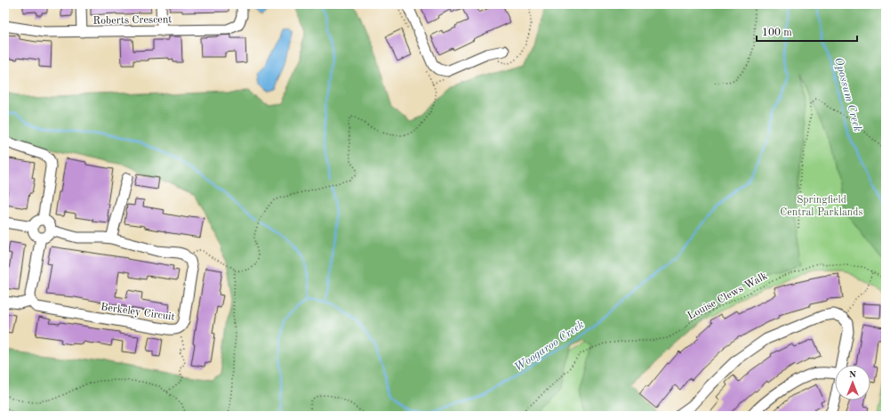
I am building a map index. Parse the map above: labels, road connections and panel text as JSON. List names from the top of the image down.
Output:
{
  "streets": {
    "street": ["Roberts Crescent", "Berkeley Circuit"],
    "path": ["Louise Clews Walk"]
  },
  "water": ["Opossum Creek", "Woogaroo Creek"],
  "parks": ["Springfield Central Parklands"],
  "scale_bar": "100 m",
  "north": "top"
}
